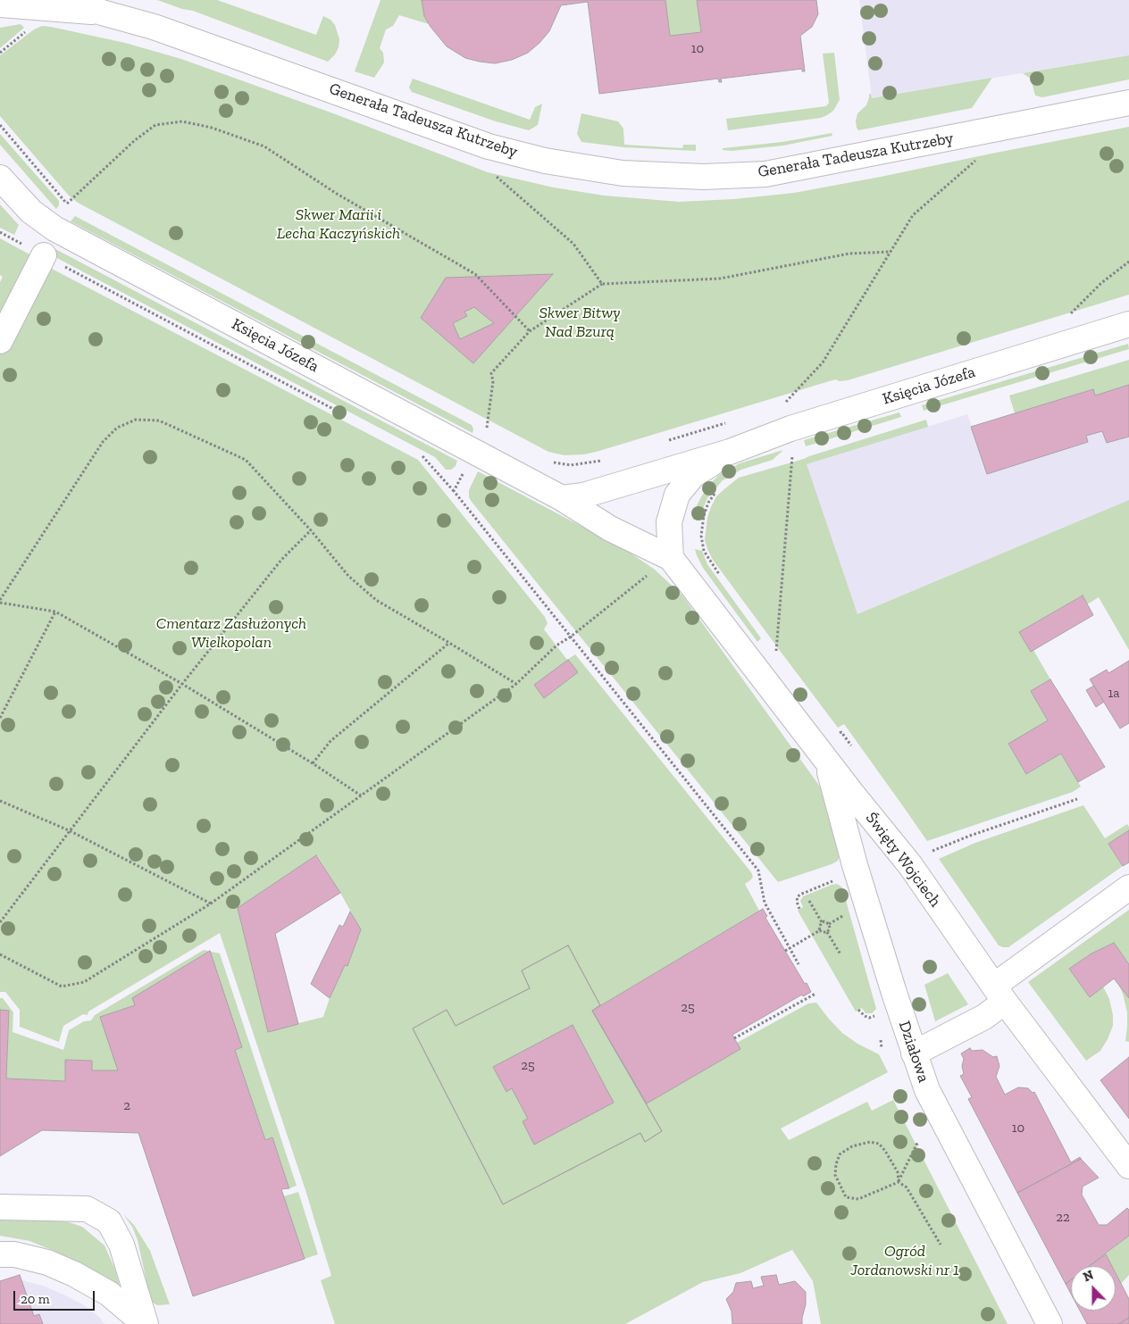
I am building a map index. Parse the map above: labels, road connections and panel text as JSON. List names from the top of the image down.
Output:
{
  "streets": {
    "street": [
      "Generała Tadeusza Kutrzeby",
      "Księcia Józefa",
      "Święty Wojciech",
      "Działowa"
    ]
  },
  "crossings": [
    ["Księcia Józefa", "Święty Wojciech"],
    ["Święty Wojciech", "Działowa"]
  ],
  "parks": [
    "Skwer Marii i Lecha Kaczyńskich",
    "Skwer Bitwy Nad Bzurą",
    "Cmentarz Zasłużonych Wielkopolan",
    "Ogród Jordanowski nr 1"
  ],
  "house_numbers": [
    "10",
    "1a",
    "25",
    "25",
    "2",
    "10",
    "22"
  ],
  "scale_bar": "20 m",
  "north": "top"
}
